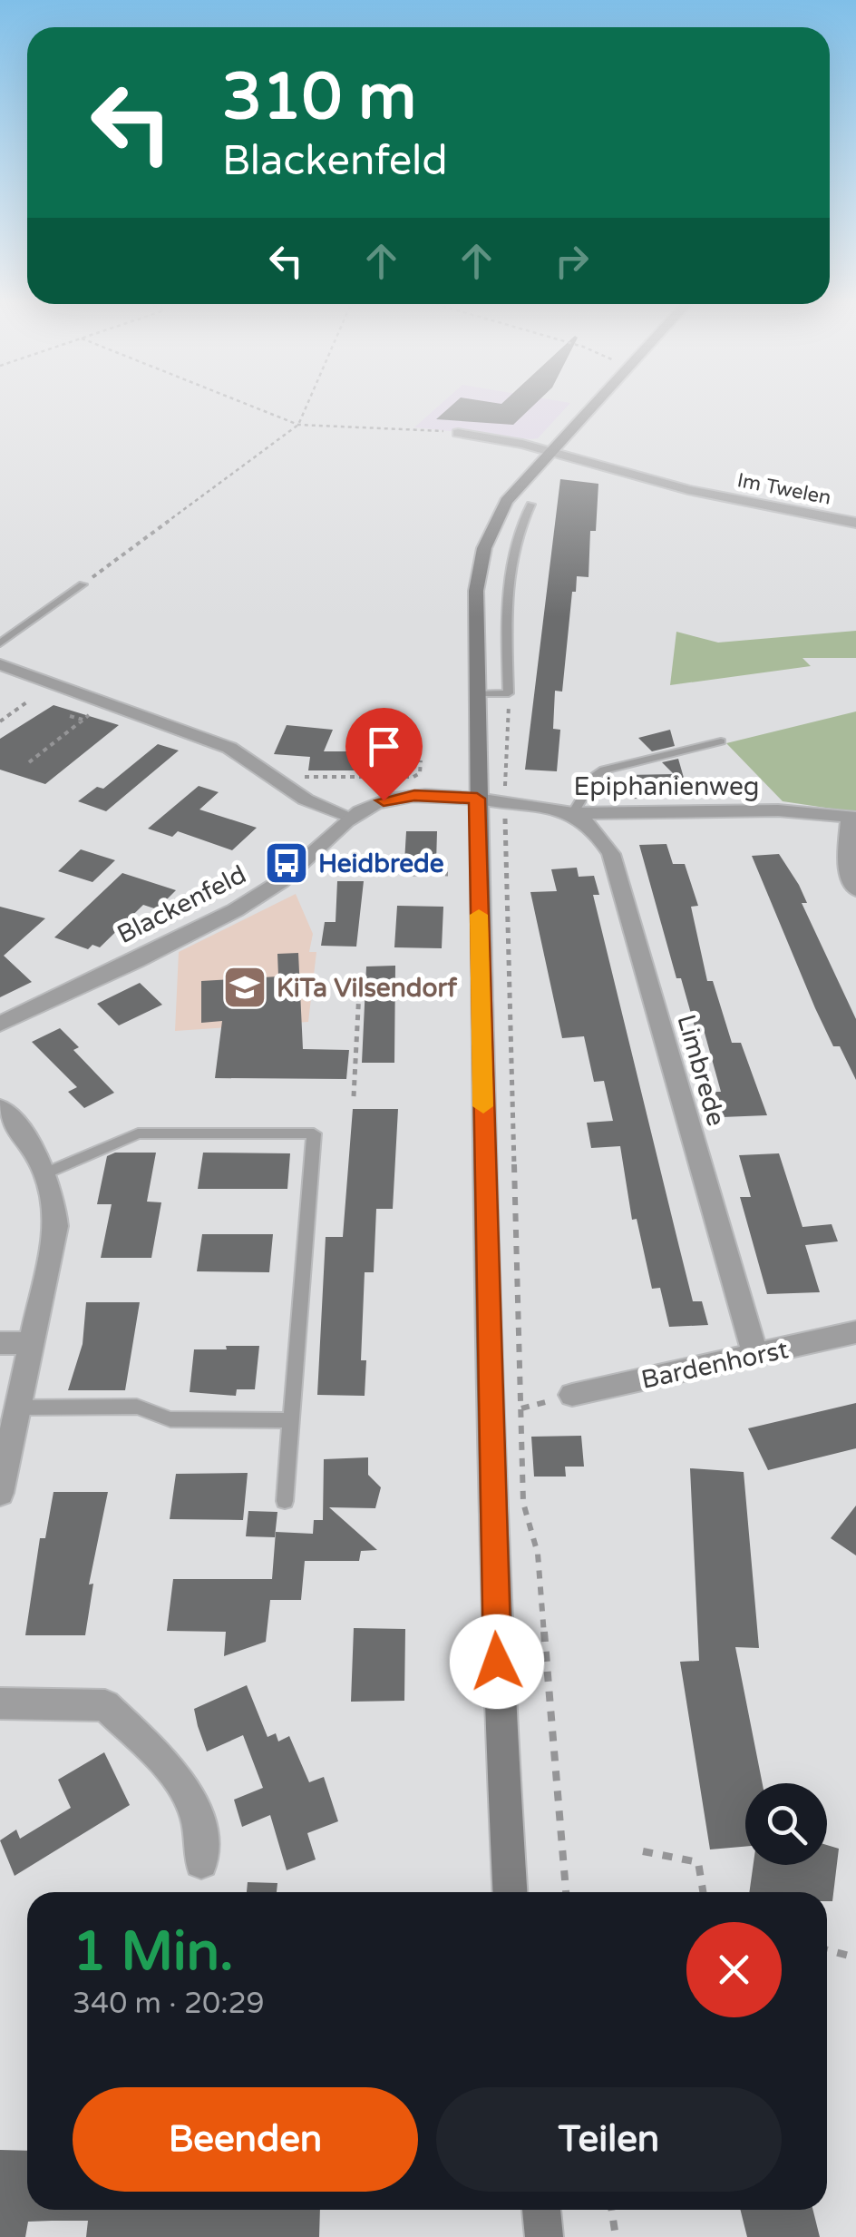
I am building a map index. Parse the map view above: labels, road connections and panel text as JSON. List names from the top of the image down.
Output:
{
  "streets": {
    "street": [
      "Im Twelen",
      "Epiphanienweg",
      "Blackenfeld",
      "Limbrede",
      "Bardenhorst"
    ]
  },
  "crossings": [
    ["Epiphanienweg", "Blackenfeld"],
    ["Epiphanienweg", "Limbrede"],
    ["Limbrede", "Bardenhorst"]
  ],
  "places": {
    "bus stop": ["Heidbrede"],
    "school or university": ["KiTa Vilsendorf"]
  },
  "page": {
    "turn": ["310 m", "Blackenfeld"],
    "heading": ["1 Min.", "340 m · 20:29"],
    "buttons": ["Beenden", "Teilen"]
  }
}
